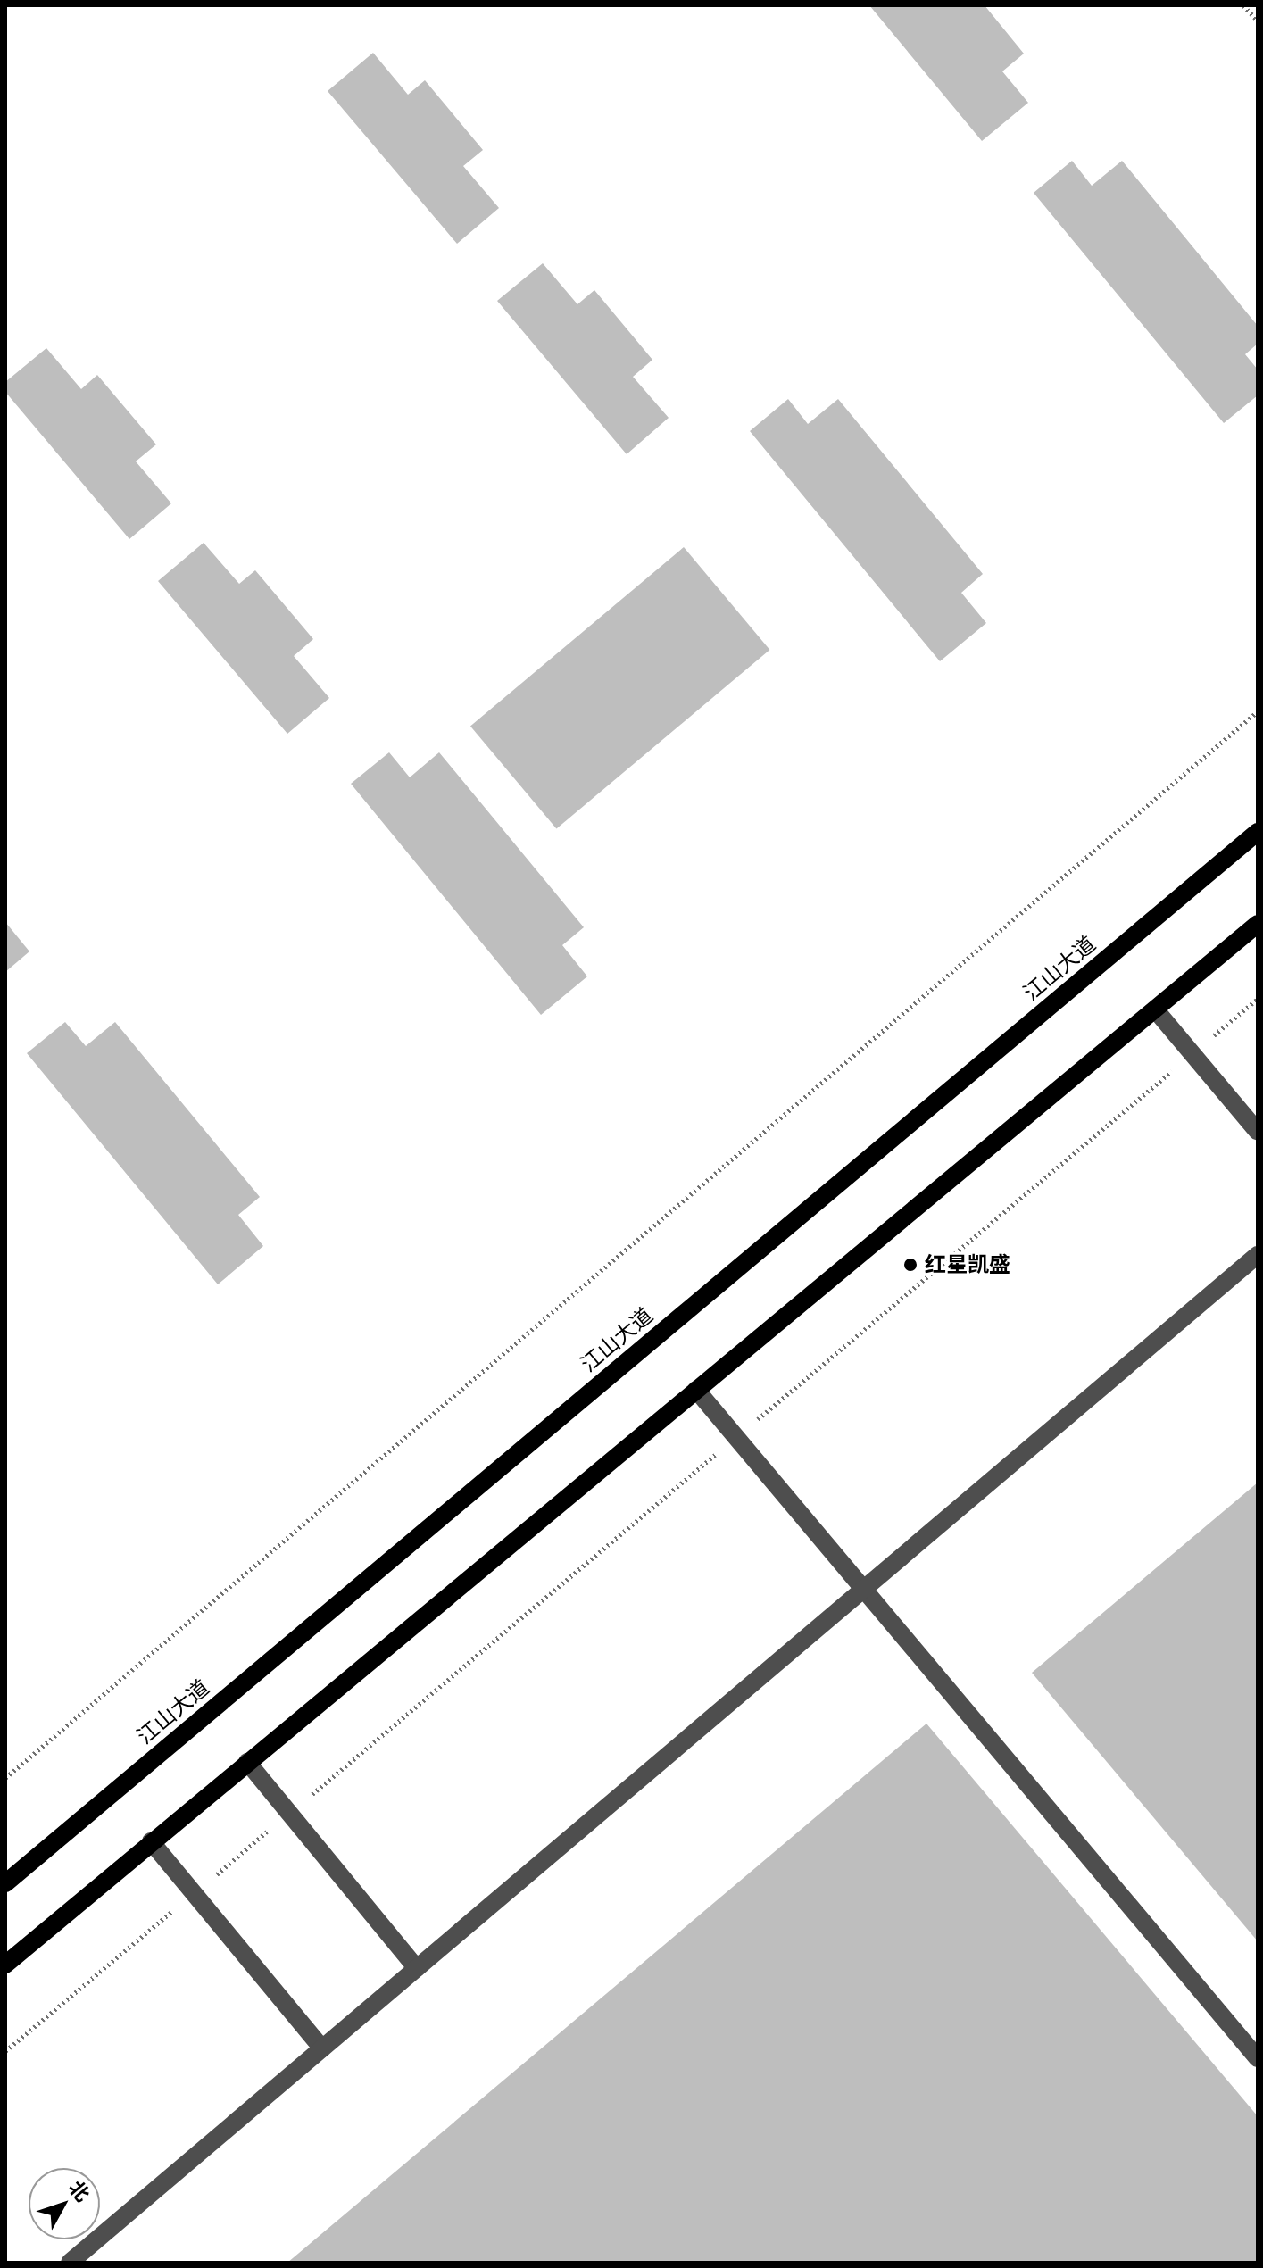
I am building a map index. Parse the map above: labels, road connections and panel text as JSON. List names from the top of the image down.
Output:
{
  "streets": {
    "main road": ["江山大道"]
  },
  "places": ["红星凯盛"],
  "north": "top right"
}
